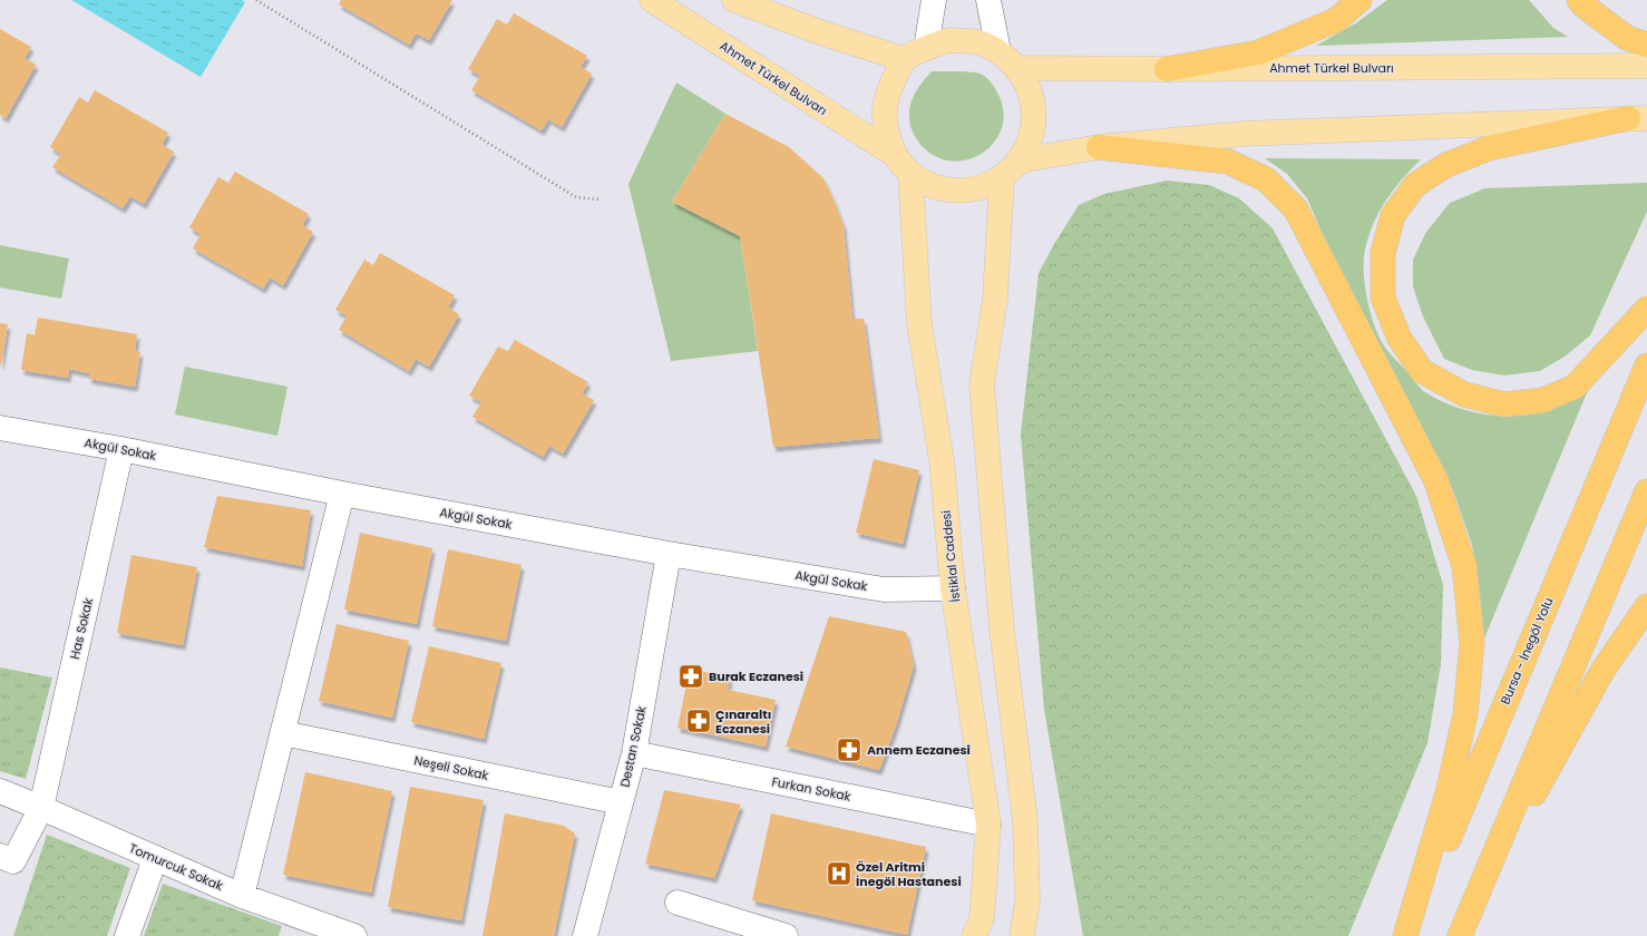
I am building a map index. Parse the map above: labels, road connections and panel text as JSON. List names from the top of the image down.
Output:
{
  "streets": {
    "highway": ["Bursa - İnegöl Yolu"],
    "main road": ["Ahmet Türkel Bulvarı", "İstiklal Caddesi"],
    "street": [
      "Akgül Sokak",
      "Has Sokak",
      "Destan Sokak",
      "Neşeli Sokak",
      "Furkan Sokak",
      "Tomurcuk Sokak"
    ]
  },
  "crossings": [
    ["Ahmet Türkel Bulvarı", "İstiklal Caddesi"],
    ["Akgül Sokak", "İstiklal Caddesi"],
    ["Akgül Sokak", "Has Sokak"],
    ["Akgül Sokak", "Destan Sokak"],
    ["İstiklal Caddesi", "Furkan Sokak"],
    ["Has Sokak", "Tomurcuk Sokak"],
    ["Destan Sokak", "Neşeli Sokak"],
    ["Destan Sokak", "Furkan Sokak"]
  ],
  "places": {
    "pharmacy": ["Burak Eczanesi", "Çınaraltı Eczanesi", "Annem Eczanesi"],
    "hospital": ["Özel Aritmi İnegöl Hastanesi"]
  }
}
